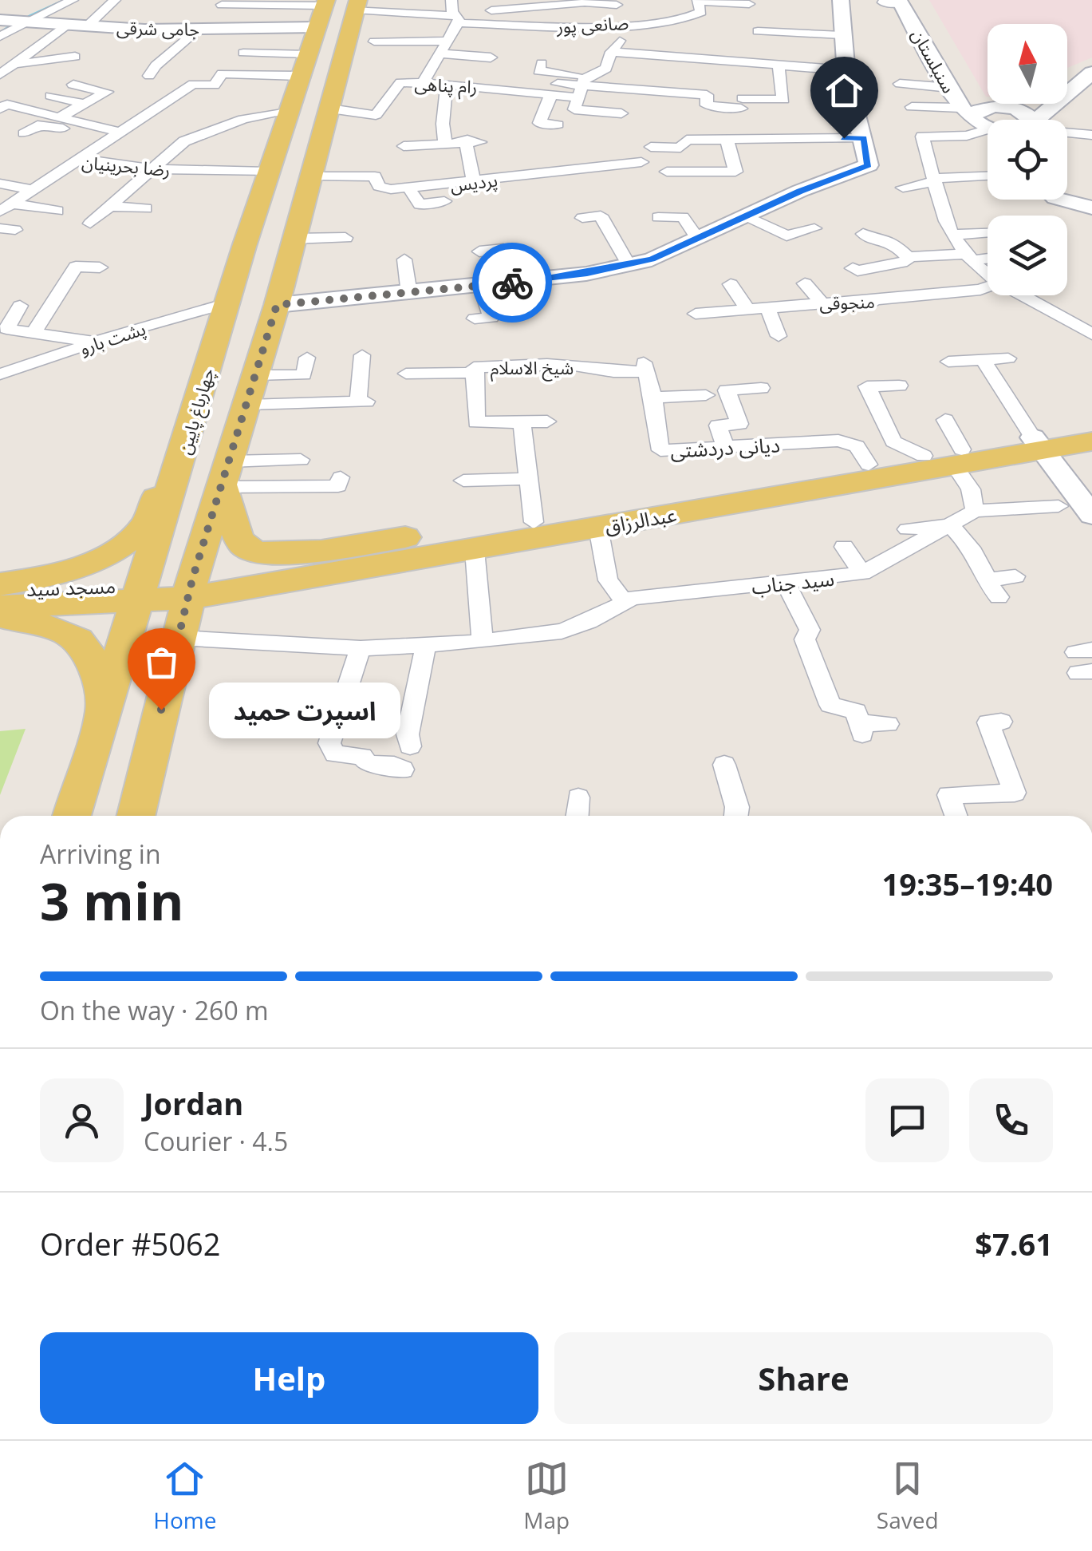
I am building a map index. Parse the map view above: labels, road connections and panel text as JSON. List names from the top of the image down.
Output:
{
  "streets": {
    "main road": ["چهارباغ پایین", "عبدالرزاق", "مسجد سید"],
    "street": [
      "صانعی پور",
      "جامی شرقی",
      "سنبلستان",
      "رام پناهی",
      "رضا بحرینیان",
      "پردیس",
      "منجوقی",
      "پشت بارو",
      "شیخ الاسلام",
      "دیانی دردشتی",
      "سید جناب"
    ]
  },
  "crossings": [
    ["جامی شرقی", "چهارباغ پایین"],
    ["رضا بحرینیان", "چهارباغ پایین"],
    ["پشت بارو", "چهارباغ پایین"],
    ["شیخ الاسلام", "دیانی دردشتی"],
    ["چهارباغ پایین", "مسجد سید"],
    ["دیانی دردشتی", "عبدالرزاق"]
  ],
  "places": ["اسپرت حمید"],
  "north": "top",
  "page": {
    "bubble": "اسپرت حمید",
    "heading": ["3 min", "Arriving in", "19:35–19:40"],
    "panel": [
      "Jordan",
      "Courier · 4.5",
      "Order #5062",
      "$7.61"
    ],
    "bar": "On the way · 260 m",
    "buttons": ["Help", "Share"],
    "tabs": ["Home", "Map", "Saved"]
  }
}
